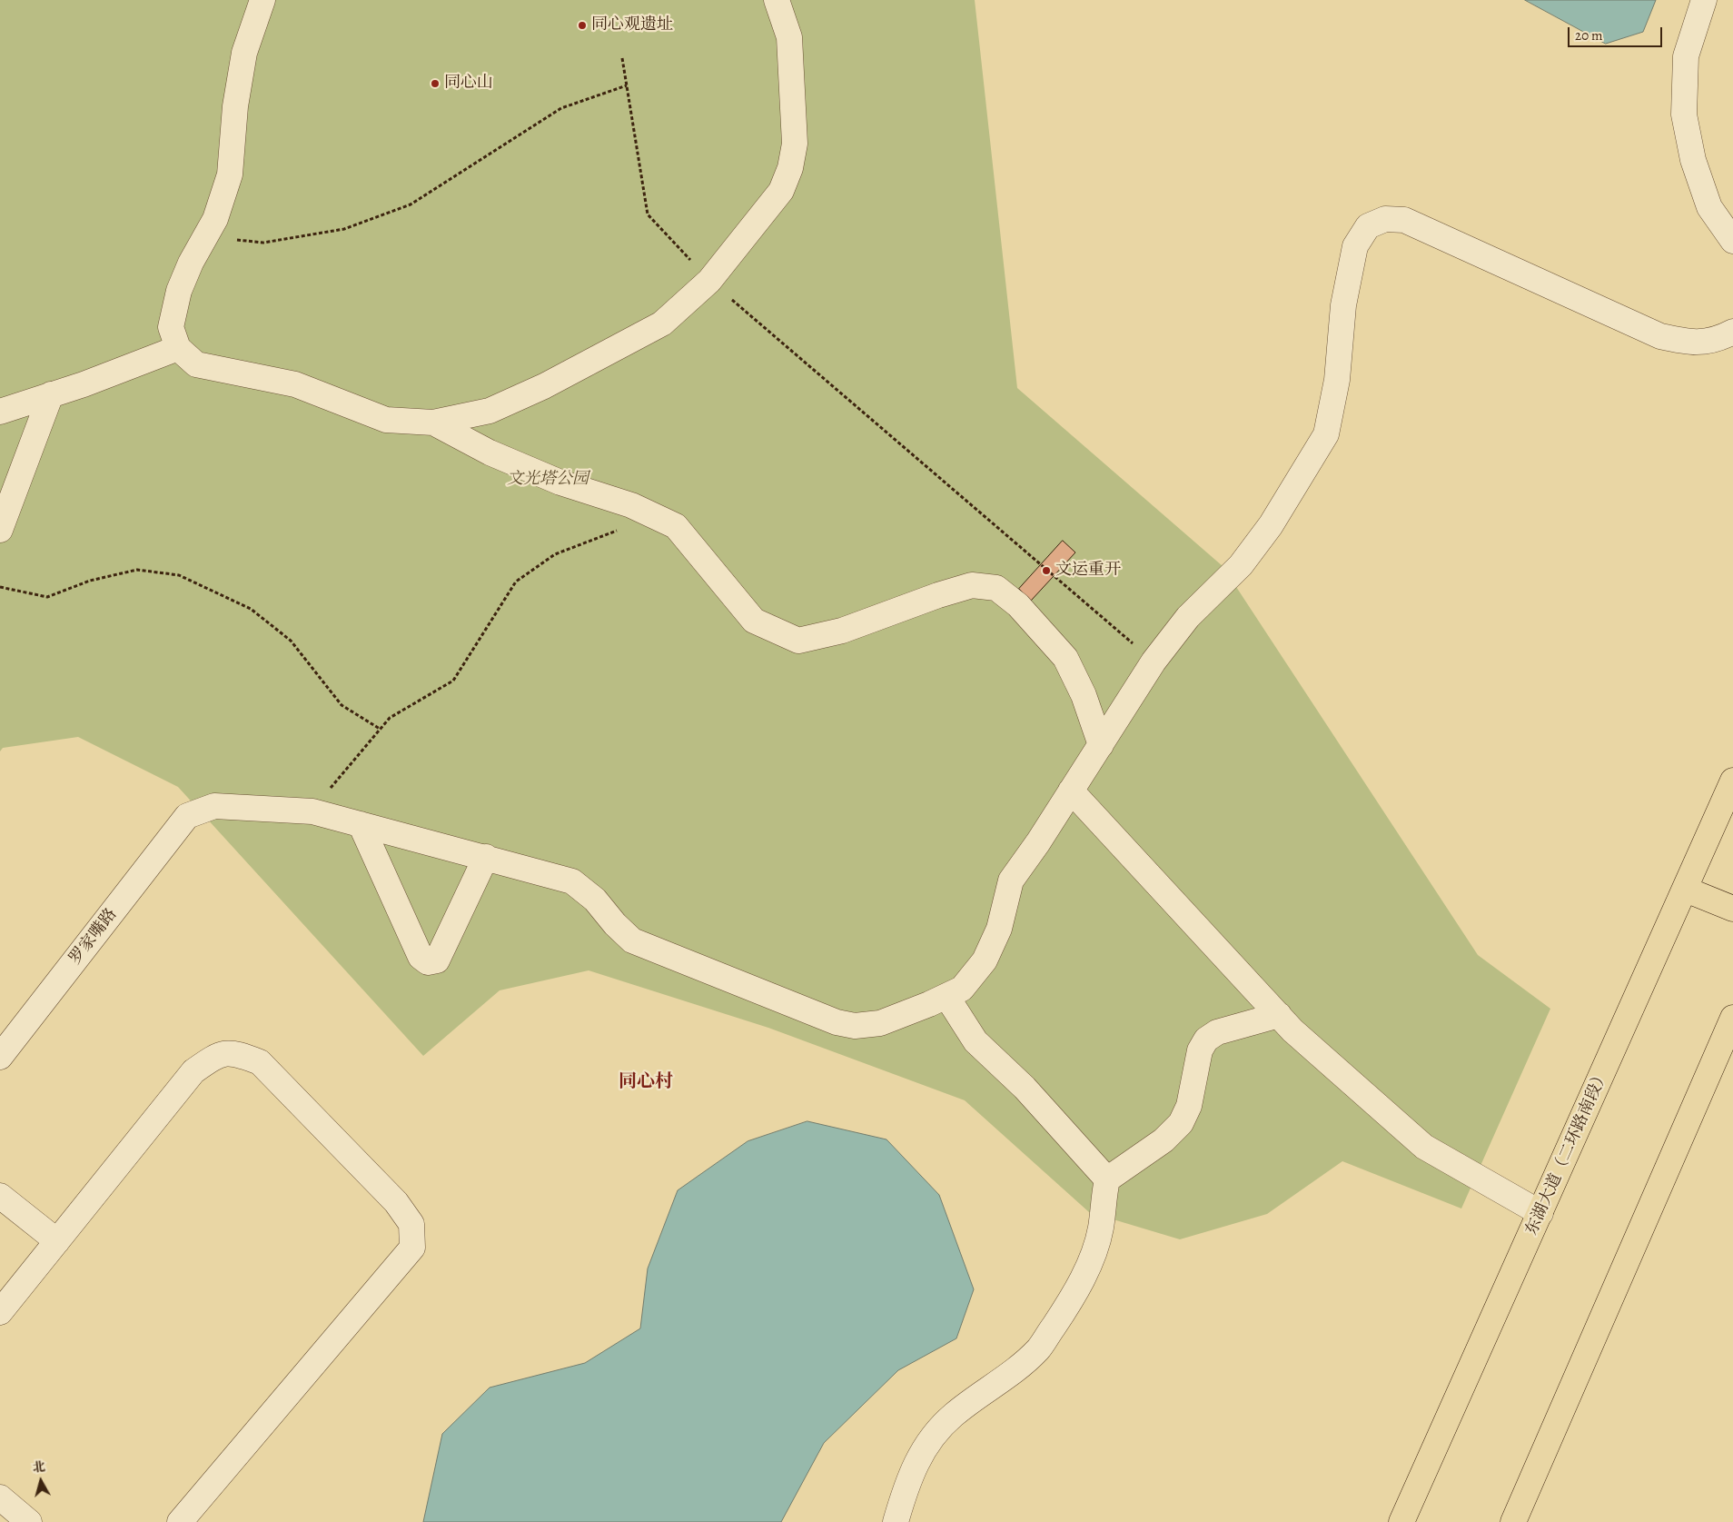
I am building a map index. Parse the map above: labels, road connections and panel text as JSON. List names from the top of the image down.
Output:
{
  "streets": {
    "highway": ["东湖大道（二环路南段）"],
    "street": ["罗家嘴路"]
  },
  "districts": ["同心村"],
  "parks": ["文光塔公园"],
  "places": ["同心观遗址", "同心山", "文运重开"],
  "scale_bar": "20 m",
  "north": "top"
}
